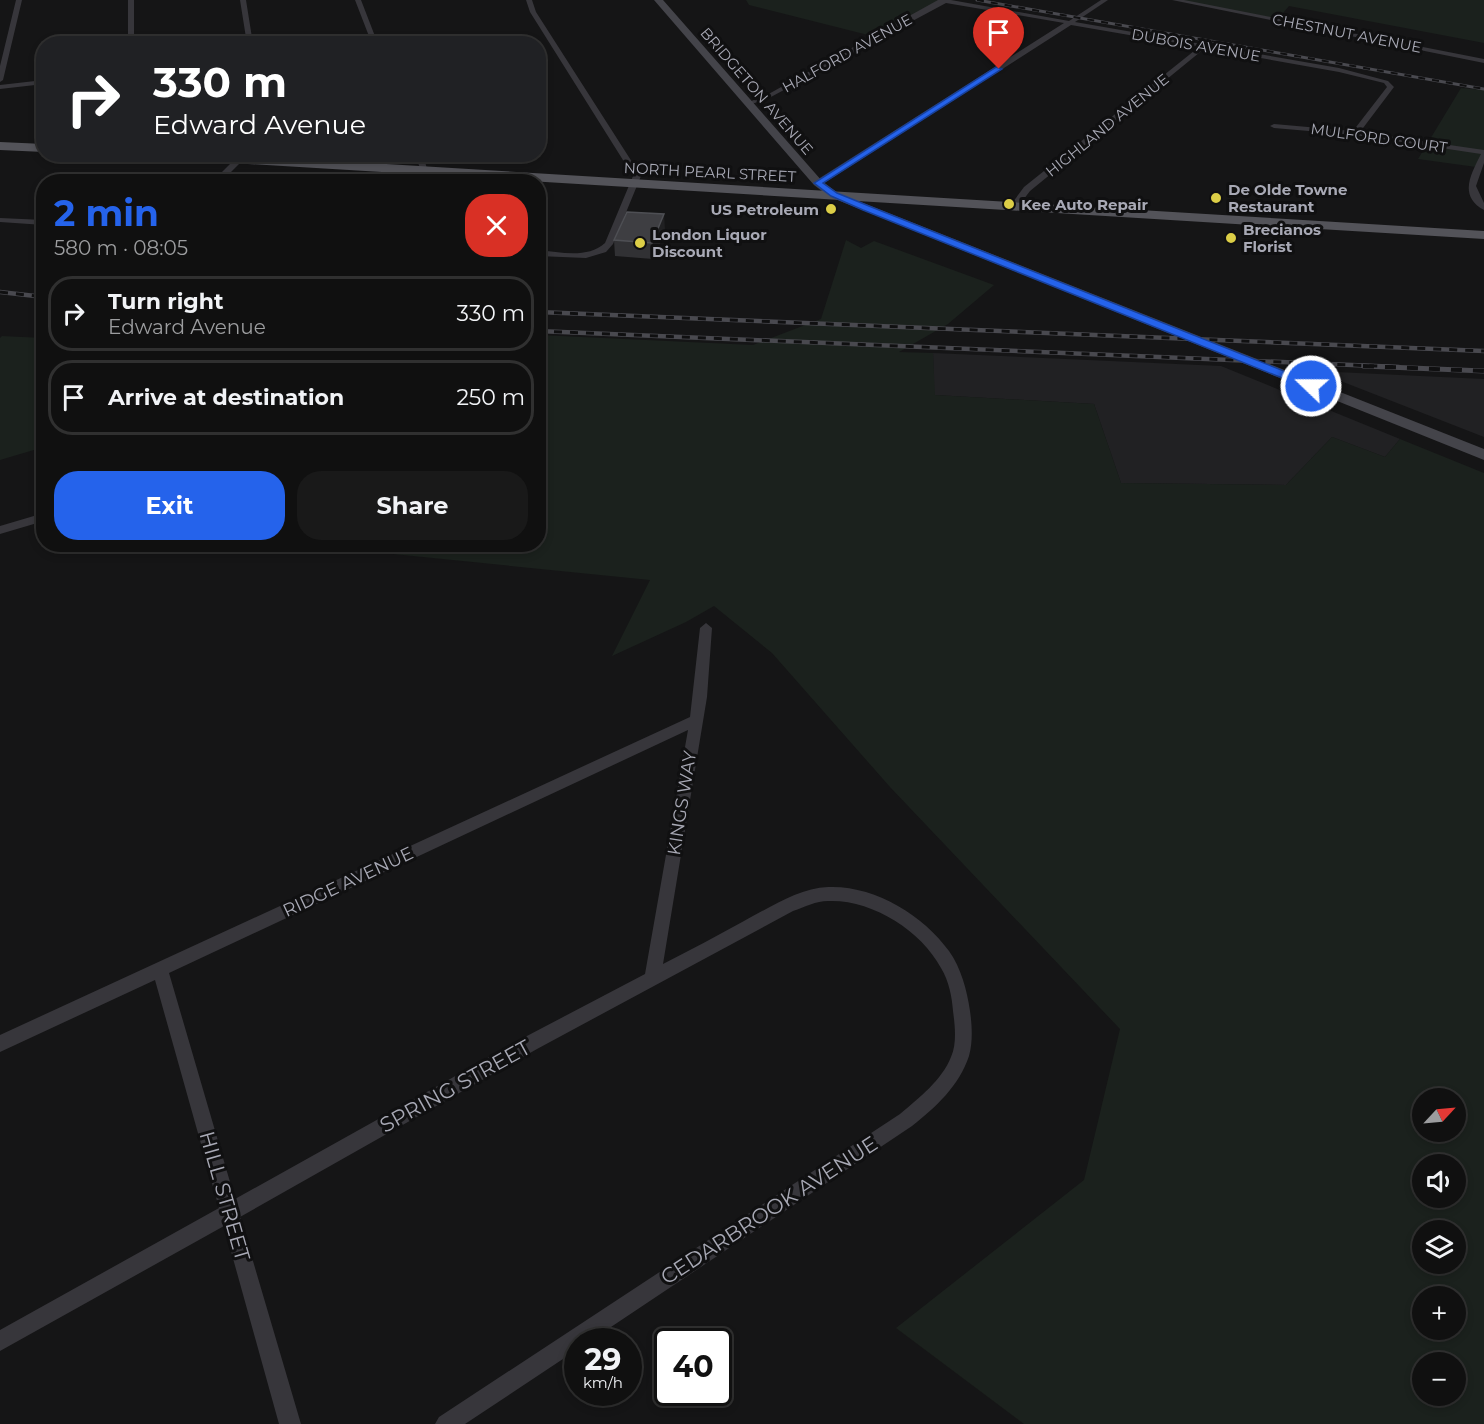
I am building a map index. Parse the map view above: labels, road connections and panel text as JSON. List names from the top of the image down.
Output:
{
  "streets": {
    "main road": ["NORTH PEARL STREET"],
    "street": [
      "CHESTNUT AVENUE",
      "DUBOIS AVENUE",
      "HALFORD AVENUE",
      "BRIDGETON AVENUE",
      "HIGHLAND AVENUE",
      "MULFORD COURT",
      "KINGS WAY",
      "RIDGE AVENUE",
      "SPRING STREET",
      "HILL STREET",
      "CEDARBROOK AVENUE"
    ]
  },
  "crossings": [
    ["DUBOIS AVENUE", "HALFORD AVENUE"],
    ["DUBOIS AVENUE", "HIGHLAND AVENUE"],
    ["DUBOIS AVENUE", "MULFORD COURT"],
    ["HALFORD AVENUE", "BRIDGETON AVENUE"],
    ["BRIDGETON AVENUE", "NORTH PEARL STREET"],
    ["HIGHLAND AVENUE", "NORTH PEARL STREET"],
    ["KINGS WAY", "RIDGE AVENUE"],
    ["KINGS WAY", "SPRING STREET"],
    ["RIDGE AVENUE", "HILL STREET"],
    ["SPRING STREET", "HILL STREET"],
    ["SPRING STREET", "CEDARBROOK AVENUE"]
  ],
  "places": [
    "De Olde Towne Restaurant",
    "Kee Auto Repair",
    "US Petroleum",
    "Brecianos Florist",
    "London Liquor Discount"
  ],
  "north": "top right",
  "page": {
    "turn": ["330 m", "Edward Avenue"],
    "heading": ["2 min", "580 m · 08:05"],
    "list": [
      {
        "name": "Turn right",
        "note": "Edward Avenue",
        "value": "330 m"
      },
      {
        "name": "Arrive at destination",
        "value": "250 m"
      }
    ],
    "buttons": ["Exit", "Share"],
    "map_buttons": ["+", "−"],
    "speed": "29 km/h",
    "limit": "40"
  }
}
